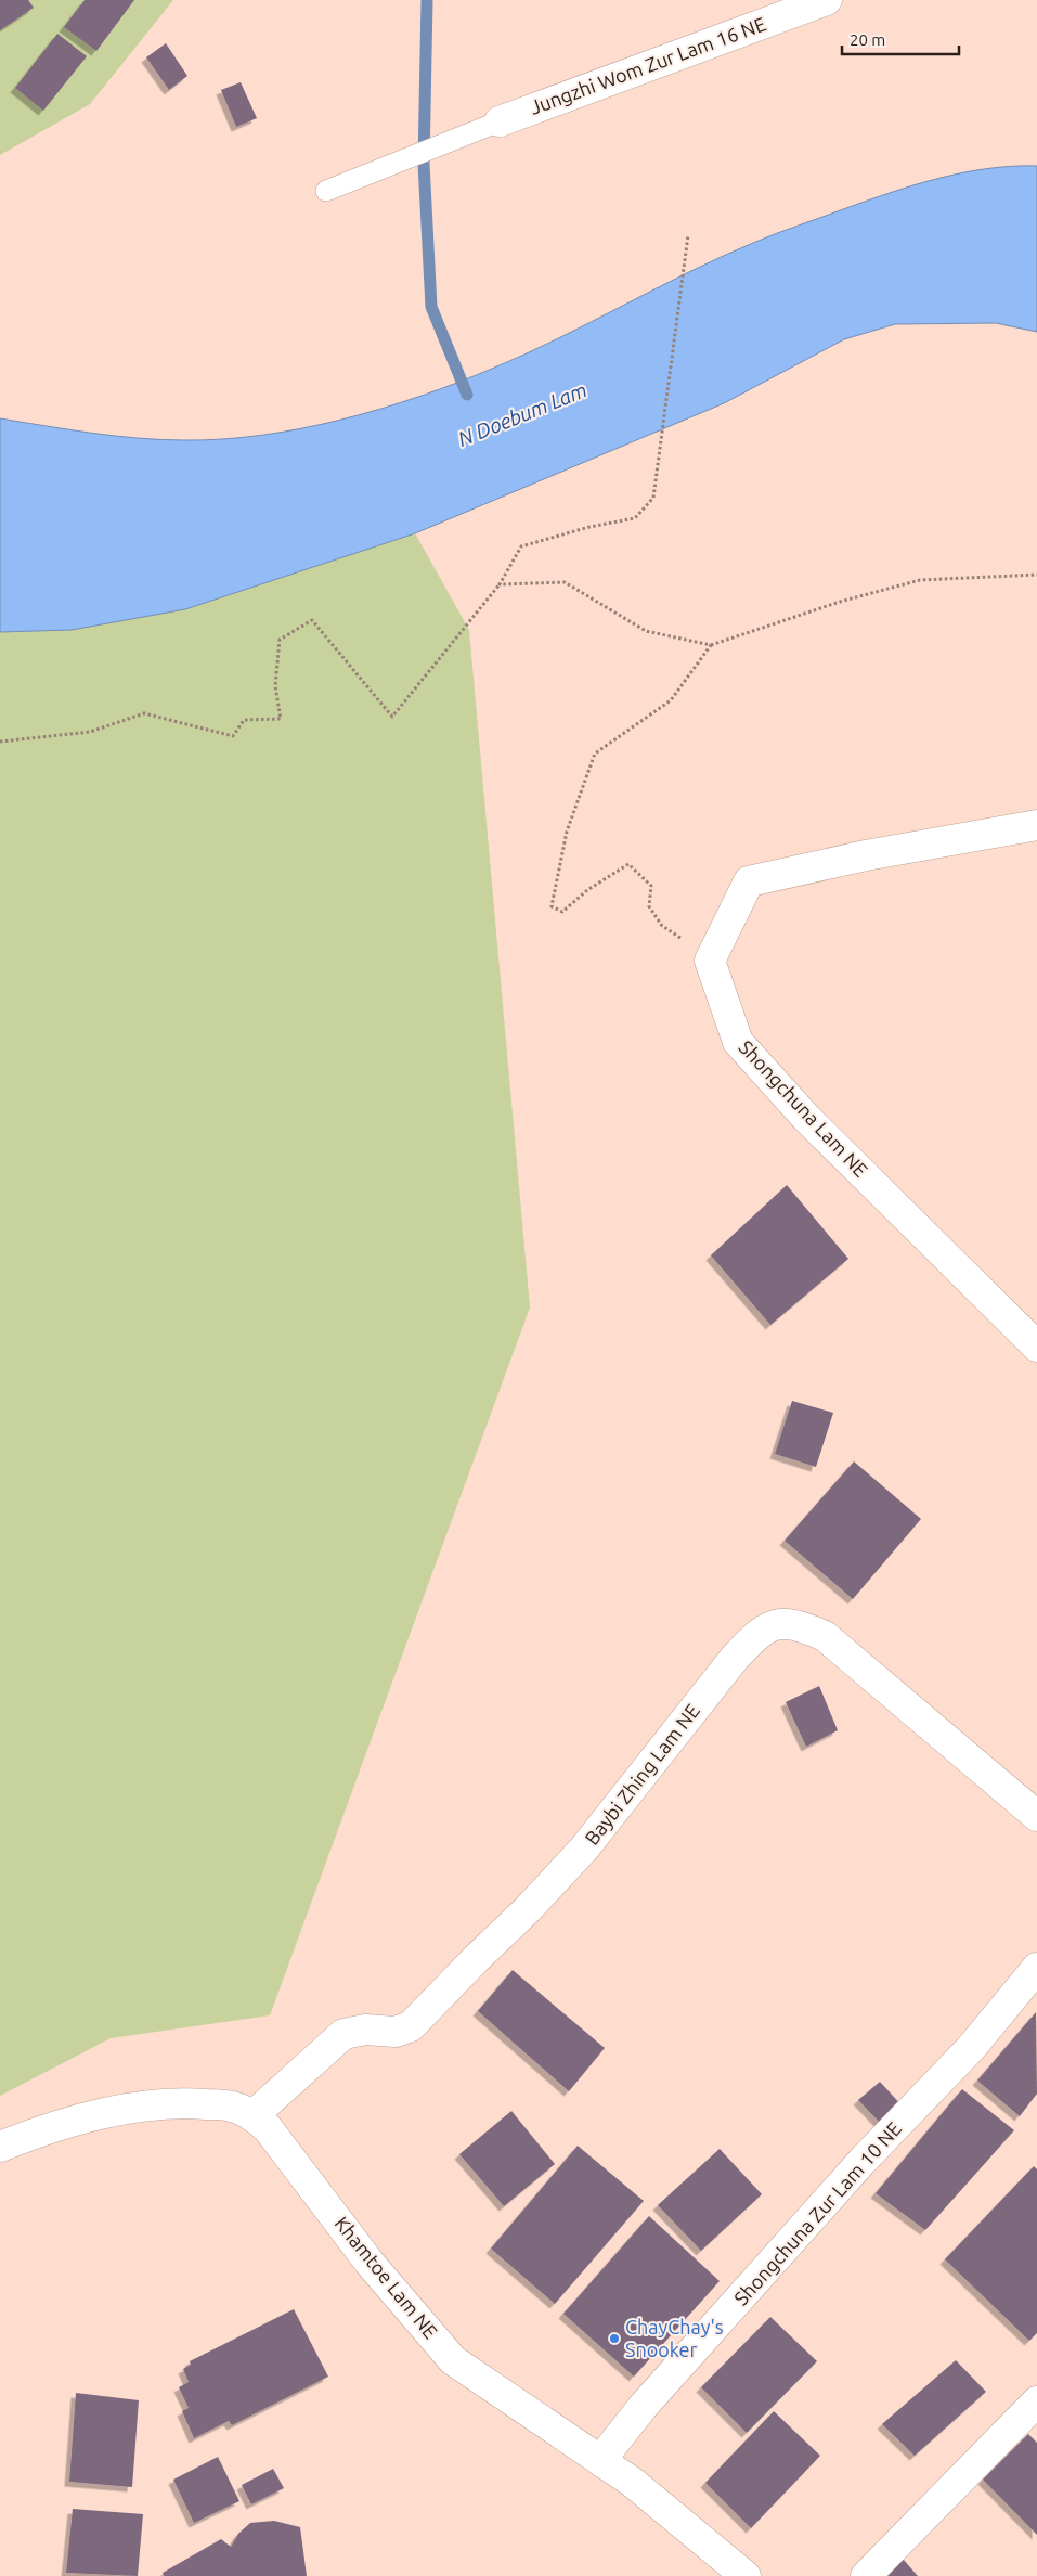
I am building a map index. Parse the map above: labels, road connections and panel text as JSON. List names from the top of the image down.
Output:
{
  "streets": {
    "street": [
      "Jungzhi Wom Zur Lam 16 NE",
      "Shongchuna Lam NE",
      "Baybi Zhing Lam NE",
      "Shongchuna Zur Lam 10 NE",
      "Khamtoe Lam NE"
    ]
  },
  "crossings": [
    ["Baybi Zhing Lam NE", "Khamtoe Lam NE"],
    ["Shongchuna Zur Lam 10 NE", "Khamtoe Lam NE"]
  ],
  "water": ["N Doebum Lam"],
  "places": ["ChayChay's Snooker"],
  "scale_bar": "20 m"
}
